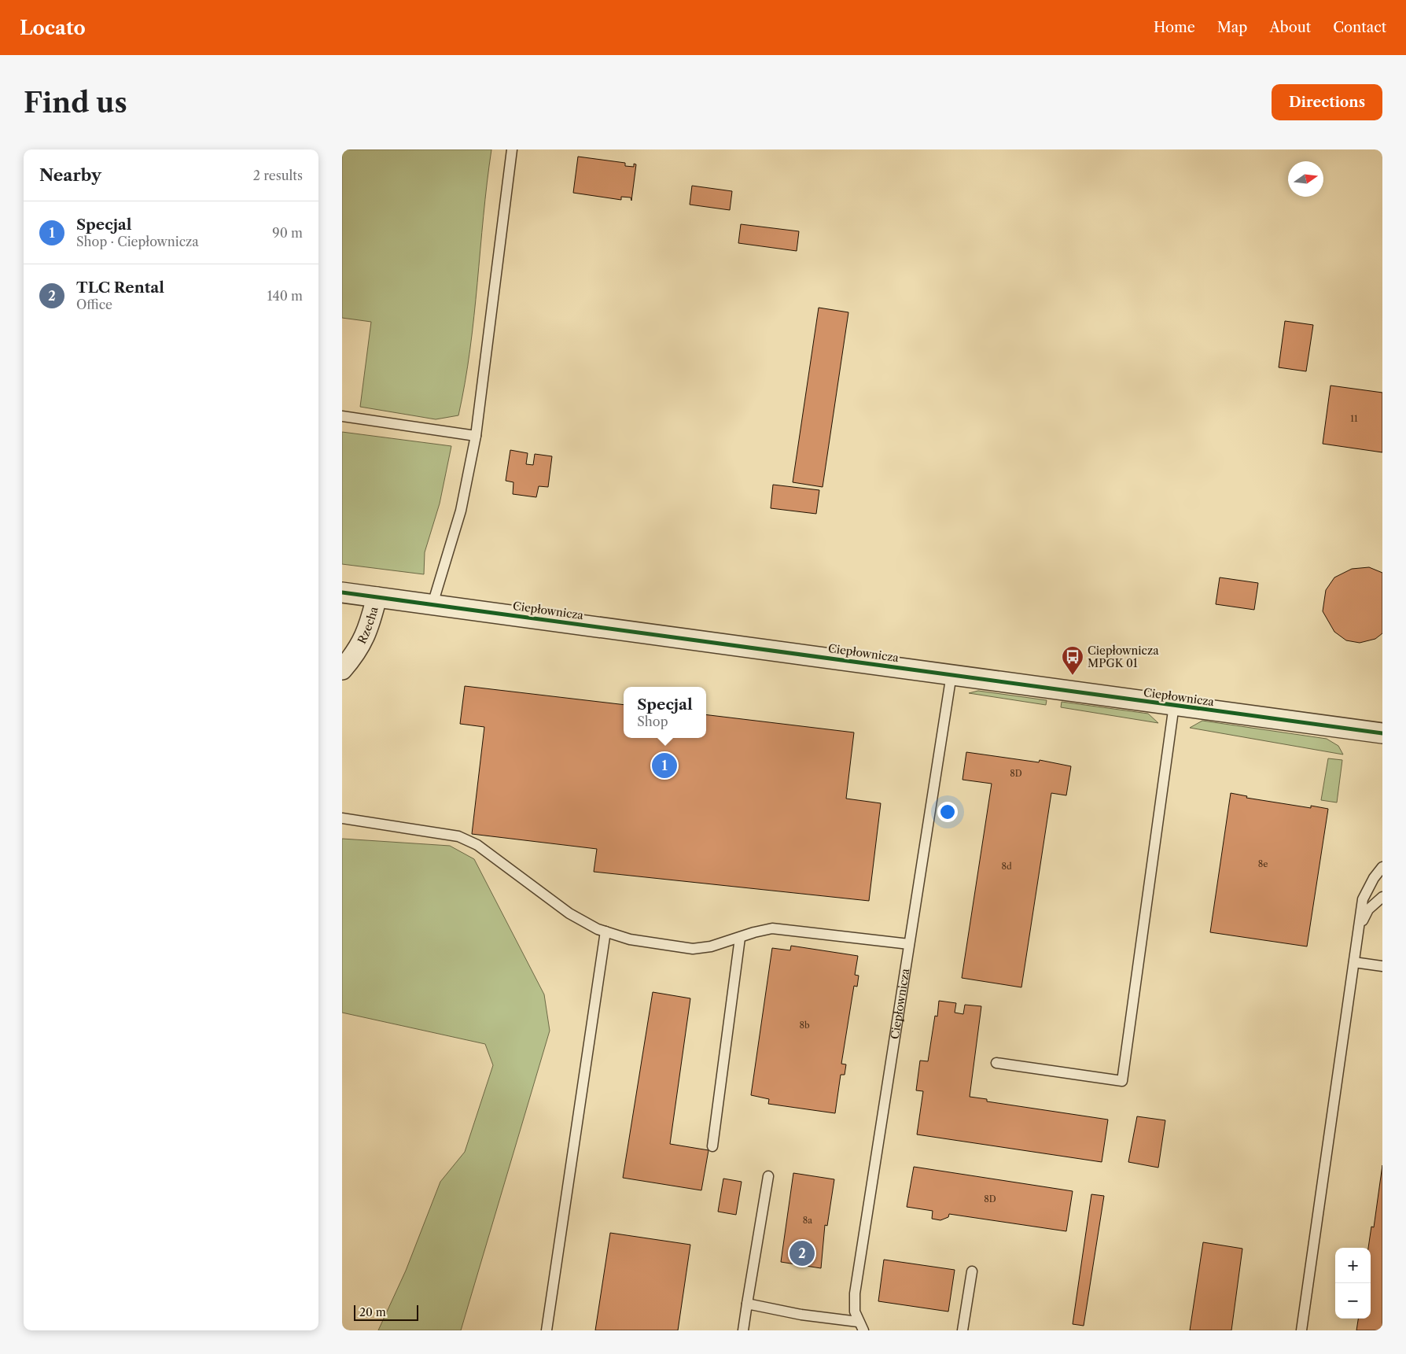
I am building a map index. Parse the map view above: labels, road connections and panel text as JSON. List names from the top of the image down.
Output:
{
  "streets": {
    "street": ["Ciepłownicza", "Rzecha"]
  },
  "crossings": [
    ["Ciepłownicza", "Rzecha"]
  ],
  "places": {
    "bus stop": ["Ciepłownicza MPGK 01"]
  },
  "house_numbers": [
    "11",
    "8D",
    "8e",
    "8d",
    "8b",
    "8D",
    "8a"
  ],
  "scale_bar": "20 m",
  "north": "right",
  "page": {
    "header": "Locato",
    "nav": [
      "Home",
      "Map",
      "About",
      "Contact"
    ],
    "buttons": "Directions",
    "title": "Find us",
    "heading": ["Nearby", "2 results"],
    "list": [
      {
        "mark": "1",
        "name": "Specjal",
        "note": "Shop · Ciepłownicza",
        "value": "90 m"
      },
      {
        "mark": "2",
        "name": "TLC Rental",
        "note": "Office",
        "value": "140 m"
      }
    ],
    "popup": ["Specjal", "Shop"],
    "pins": ["1", "2"],
    "map_buttons": ["+", "−"],
    "scale": "20 m"
  }
}
